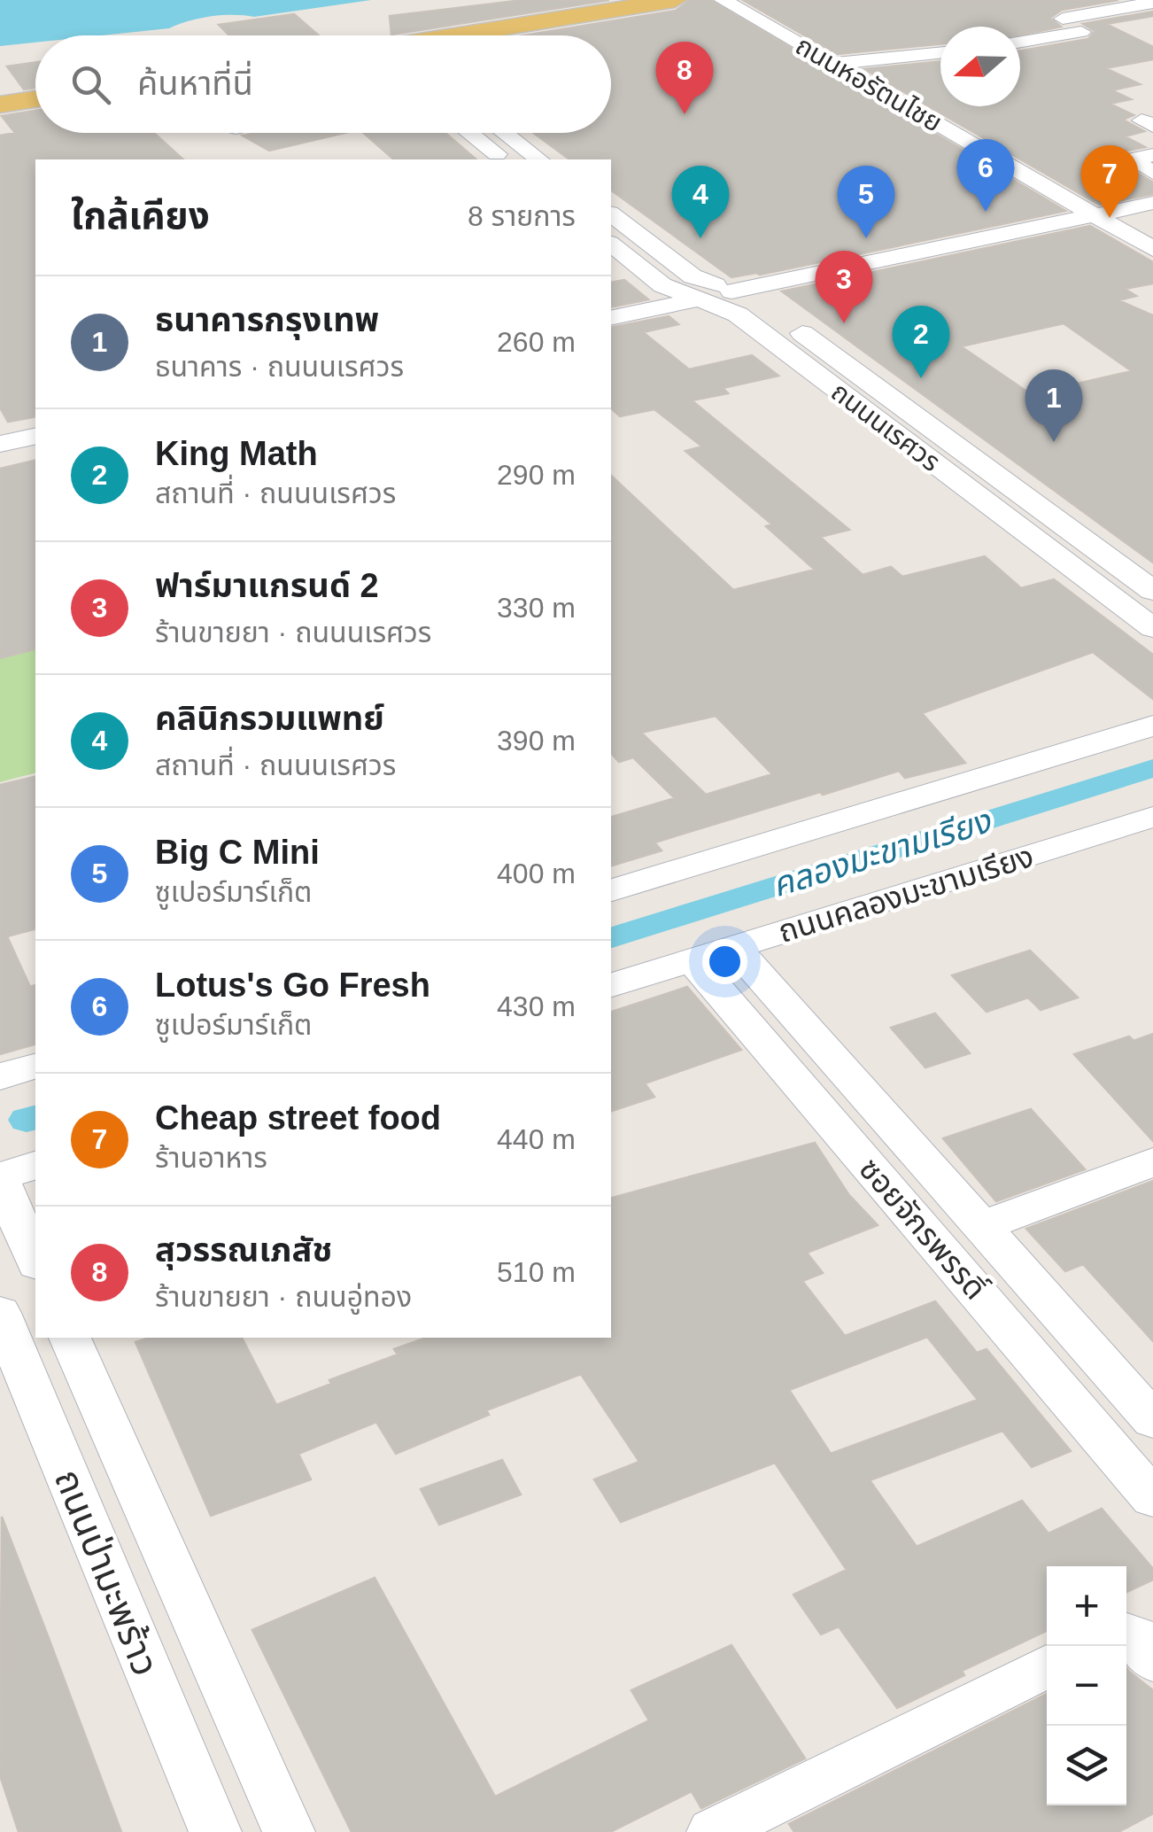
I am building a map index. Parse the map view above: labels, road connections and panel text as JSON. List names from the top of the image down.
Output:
{
  "streets": {
    "street": [
      "ถนนหอรัตนไชย",
      "ถนนนเรศวร",
      "ถนนคลองมะขามเรียง",
      "ซอยจักรพรรดิ์",
      "ถนนป่ามะพร้าว"
    ]
  },
  "crossings": [
    ["ถนนคลองมะขามเรียง", "ซอยจักรพรรดิ์"]
  ],
  "water": ["คลองมะขามเรียง"],
  "north": "left",
  "page": {
    "search": "ค้นหาที่นี่",
    "pins": [
      "8",
      "6",
      "7",
      "4",
      "5",
      "3",
      "2",
      "1"
    ],
    "heading": ["ใกล้เคียง", "8 รายการ"],
    "list": [
      {
        "mark": "1",
        "name": "ธนาคารกรุงเทพ",
        "note": "ธนาคาร · ถนนนเรศวร",
        "value": "260 m"
      },
      {
        "mark": "2",
        "name": "King Math",
        "note": "สถานที่ · ถนนนเรศวร",
        "value": "290 m"
      },
      {
        "mark": "3",
        "name": "ฟาร์มาแกรนด์ 2",
        "note": "ร้านขายยา · ถนนนเรศวร",
        "value": "330 m"
      },
      {
        "mark": "4",
        "name": "คลินิกรวมแพทย์",
        "note": "สถานที่ · ถนนนเรศวร",
        "value": "390 m"
      },
      {
        "mark": "5",
        "name": "Big C Mini",
        "note": "ซูเปอร์มาร์เก็ต",
        "value": "400 m"
      },
      {
        "mark": "6",
        "name": "Lotus's Go Fresh",
        "note": "ซูเปอร์มาร์เก็ต",
        "value": "430 m"
      },
      {
        "mark": "7",
        "name": "Cheap street food",
        "note": "ร้านอาหาร",
        "value": "440 m"
      },
      {
        "mark": "8",
        "name": "สุวรรณเภสัช",
        "note": "ร้านขายยา · ถนนอู่ทอง",
        "value": "510 m"
      }
    ],
    "map_buttons": ["+", "−"]
  }
}
